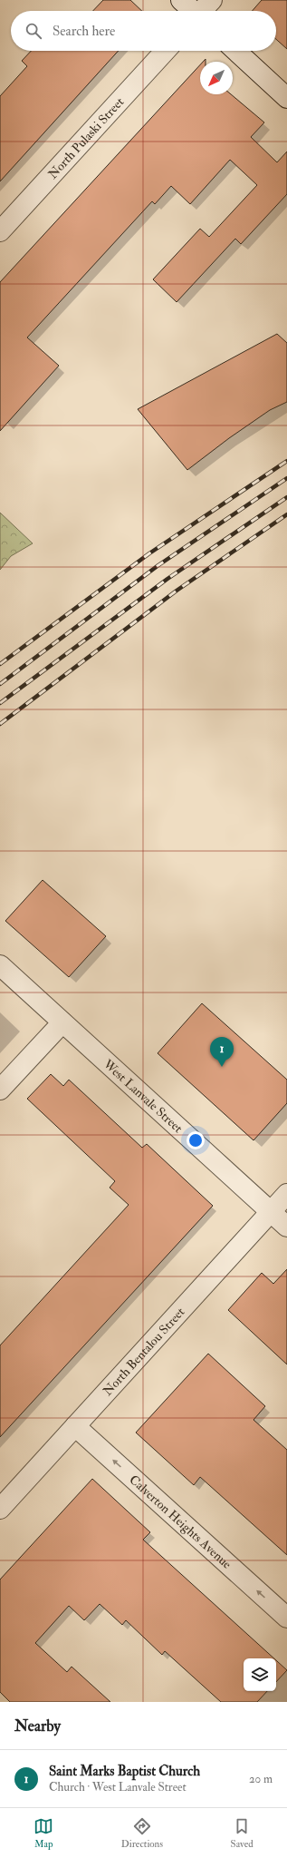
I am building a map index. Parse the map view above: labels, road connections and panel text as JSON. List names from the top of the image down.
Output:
{
  "streets": {
    "street": [
      "North Pulaski Street",
      "West Lanvale Street",
      "North Bentalou Street",
      "Calverton Heights Avenue"
    ]
  },
  "crossings": [
    ["West Lanvale Street", "North Bentalou Street"],
    ["North Bentalou Street", "Calverton Heights Avenue"]
  ],
  "one_way": ["Calverton Heights Avenue"],
  "north": "bottom left",
  "page": {
    "search": "Search here",
    "pins": "1",
    "heading": "Nearby",
    "list": [
      {
        "mark": "1",
        "name": "Saint Marks Baptist Church",
        "note": "Church · West Lanvale Street",
        "value": "20 m"
      }
    ],
    "nav": ["Map", "Directions", "Saved"]
  }
}
